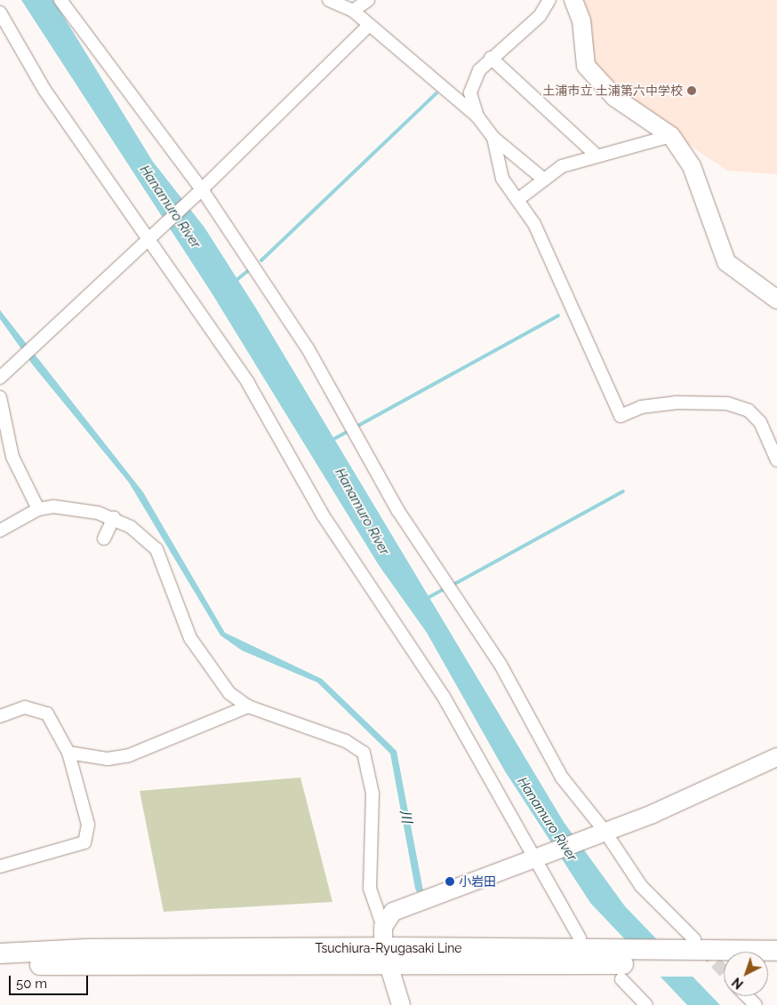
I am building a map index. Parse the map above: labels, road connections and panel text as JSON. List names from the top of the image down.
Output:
{
  "streets": {
    "main road": ["Tsuchiura-Ryugasaki Line"]
  },
  "water": ["Hanamuro River", "川"],
  "places": ["土浦市立 土浦第六中学校", "小岩田"],
  "scale_bar": "50 m",
  "north": "bottom left"
}
